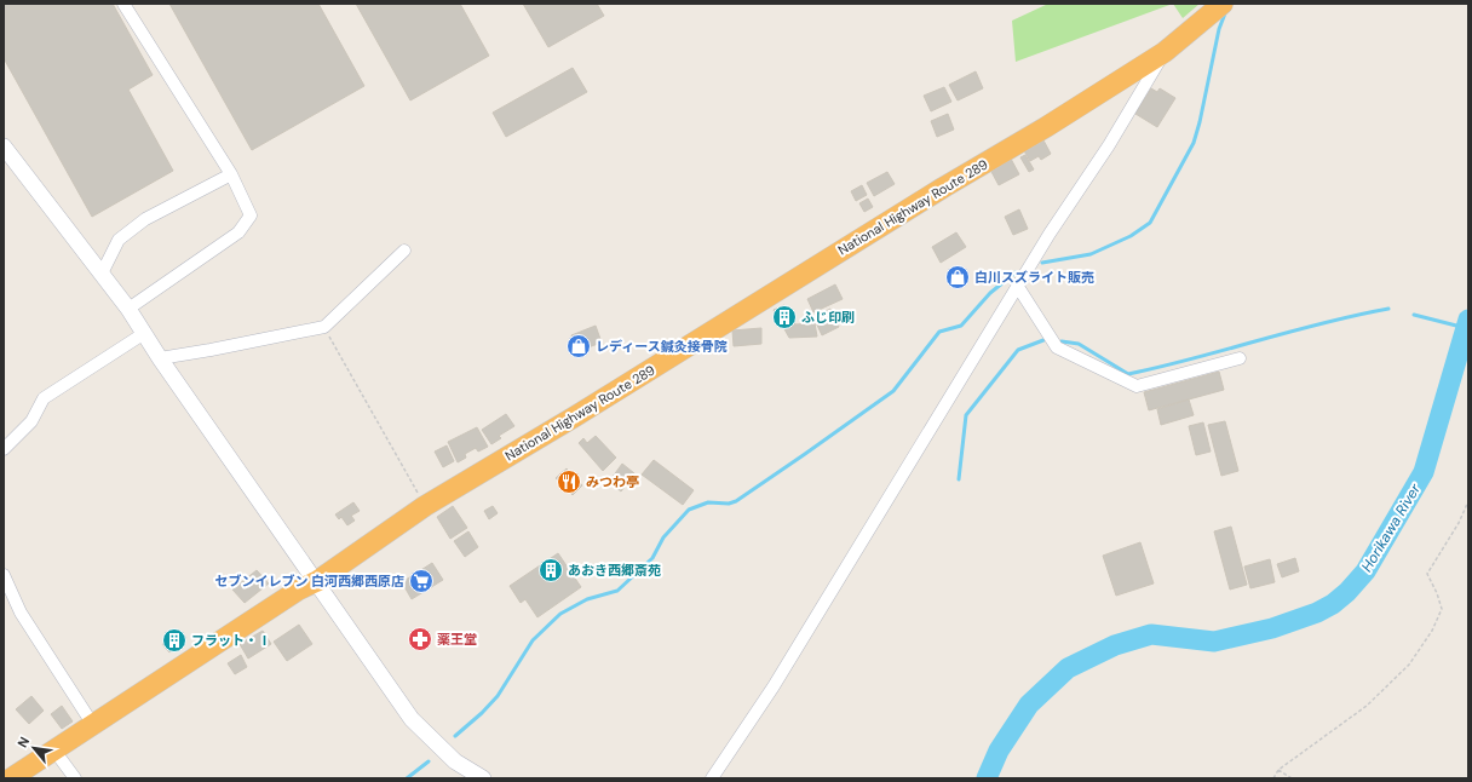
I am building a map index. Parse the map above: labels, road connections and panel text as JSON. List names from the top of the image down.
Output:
{
  "streets": {
    "highway": ["National Highway Route 289"]
  },
  "water": ["Horikawa River"],
  "places": {
    "shop": ["白川スズライト販売", "レディース鍼灸接骨院"],
    "building": ["ふじ印刷", "あおき西郷斎苑", "フラット・Ⅰ"],
    "restaurant": ["みつわ亭"],
    "supermarket": ["セブンイレブン 白河西郷西原店"],
    "pharmacy": ["薬王堂"]
  },
  "north": "top left"
}
